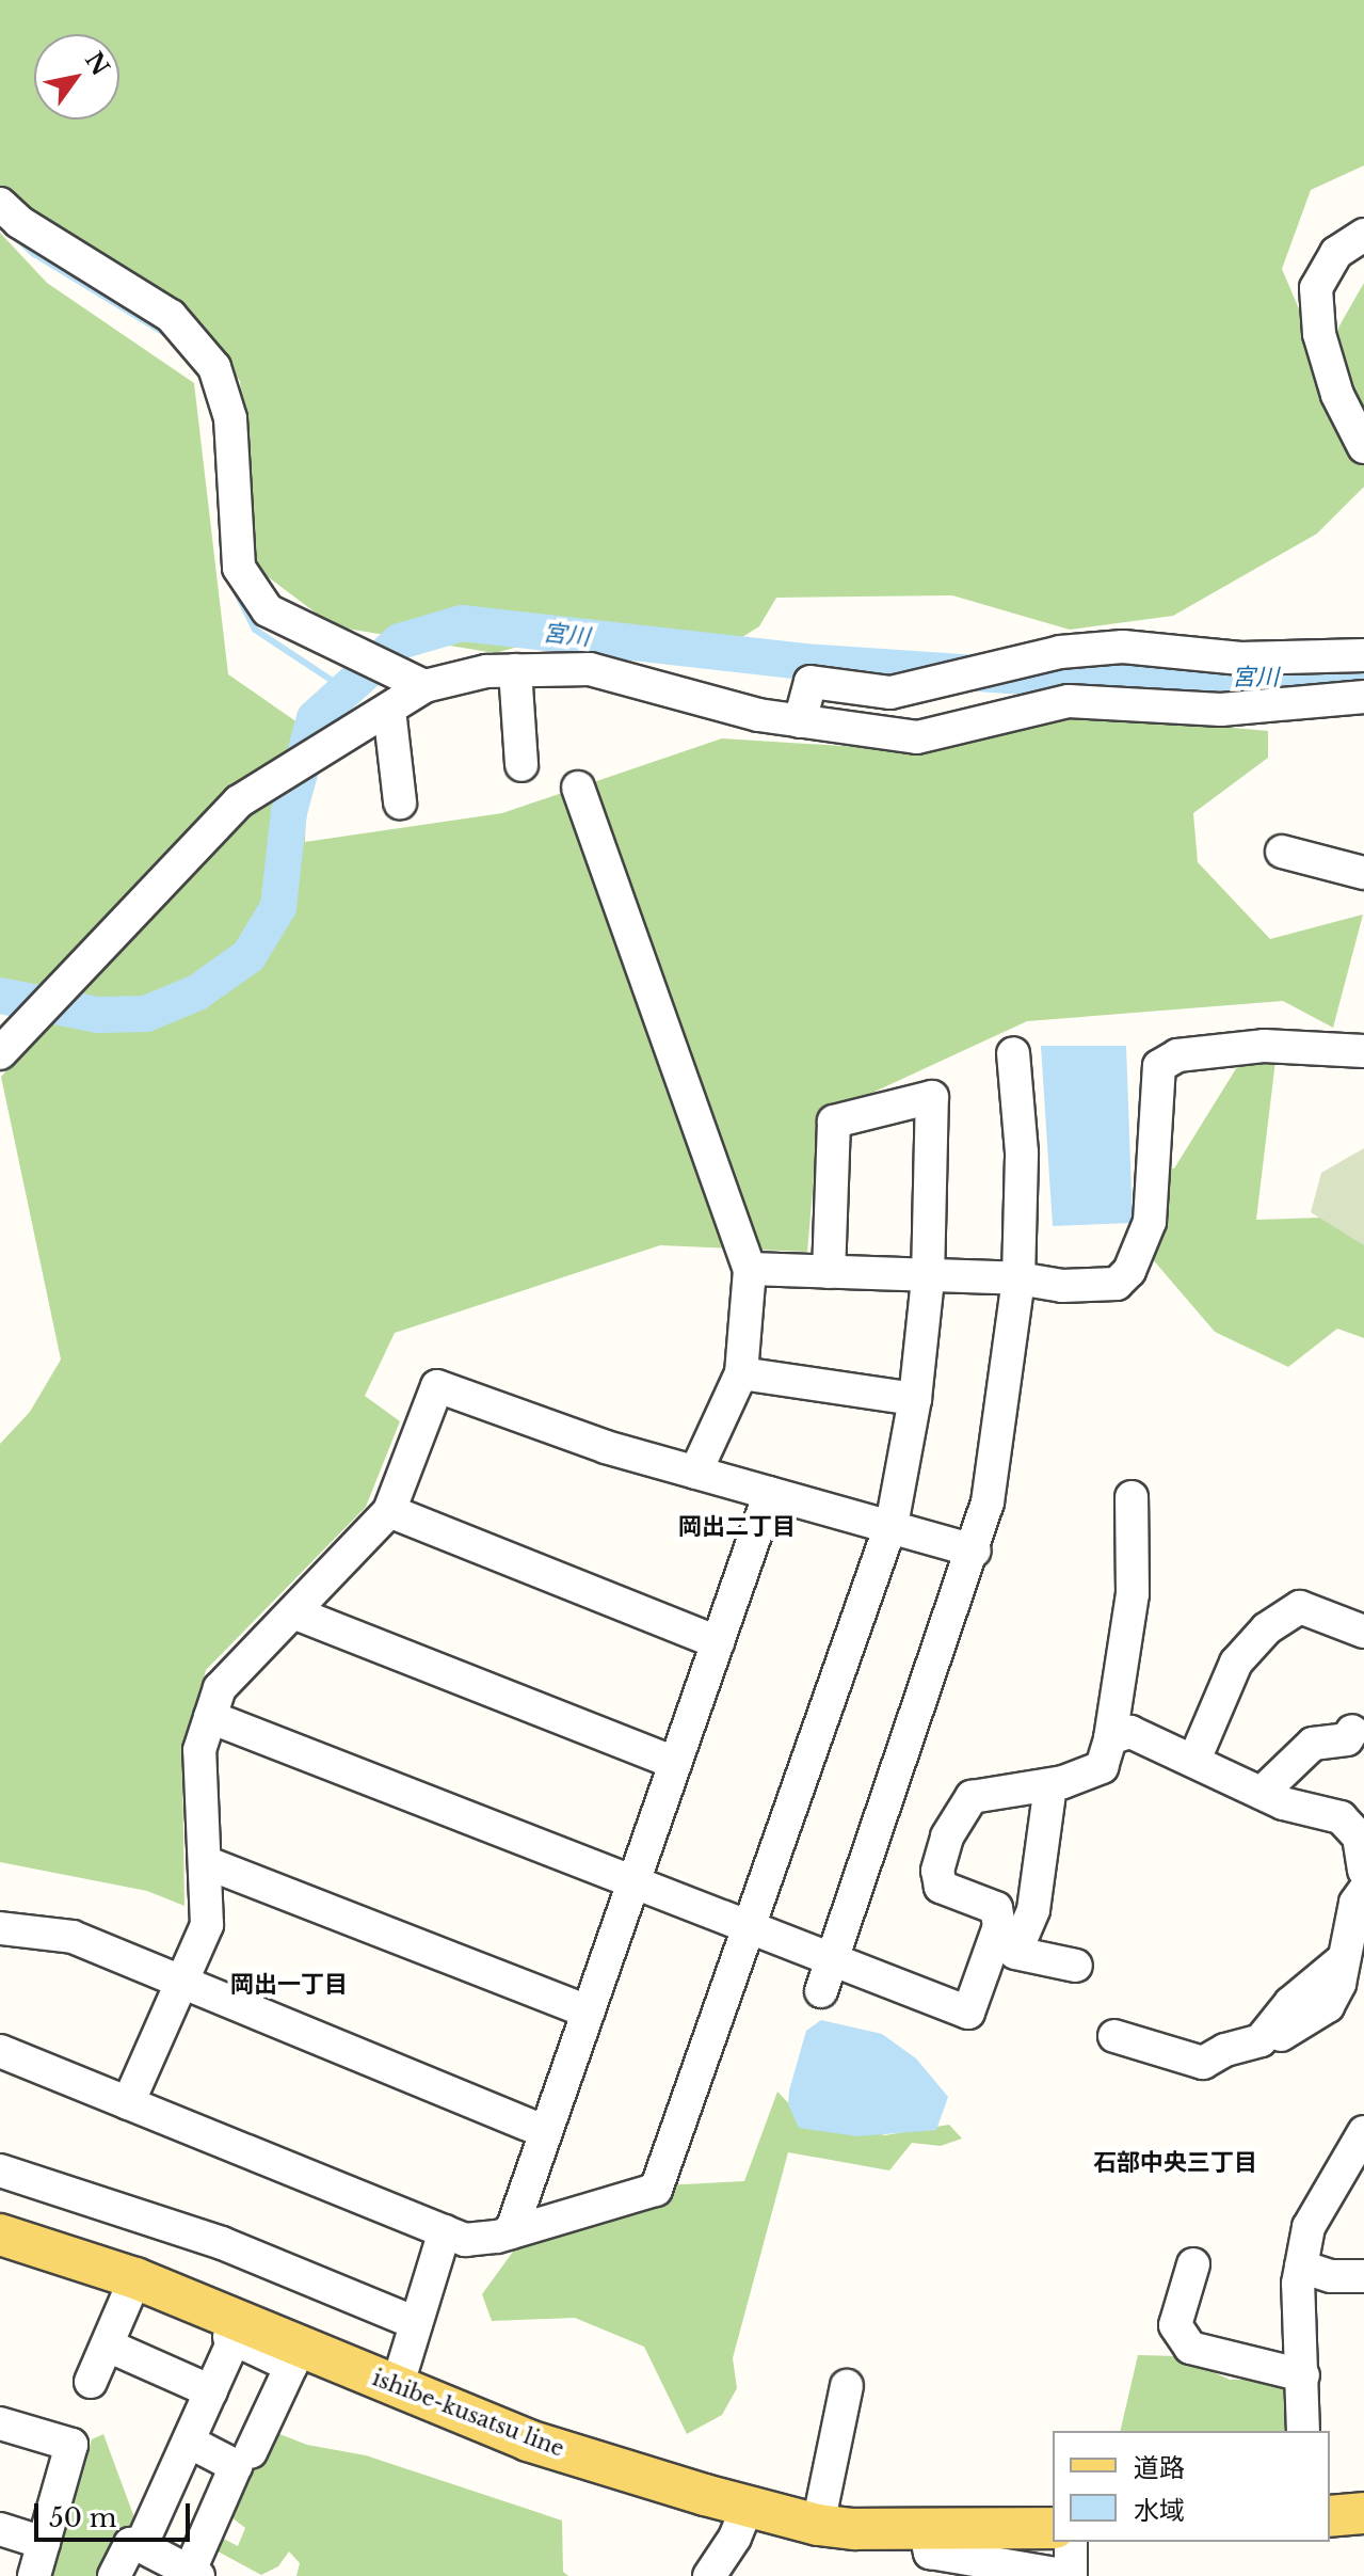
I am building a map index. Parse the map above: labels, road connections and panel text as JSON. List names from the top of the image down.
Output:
{
  "streets": {
    "main road": ["ishibe-kusatsu line"]
  },
  "districts": ["岡出二丁目", "岡出一丁目", "石部中央三丁目"],
  "water": ["宮川"],
  "legend": ["道路", "水域"],
  "scale_bar": "50 m",
  "north": "top right"
}
